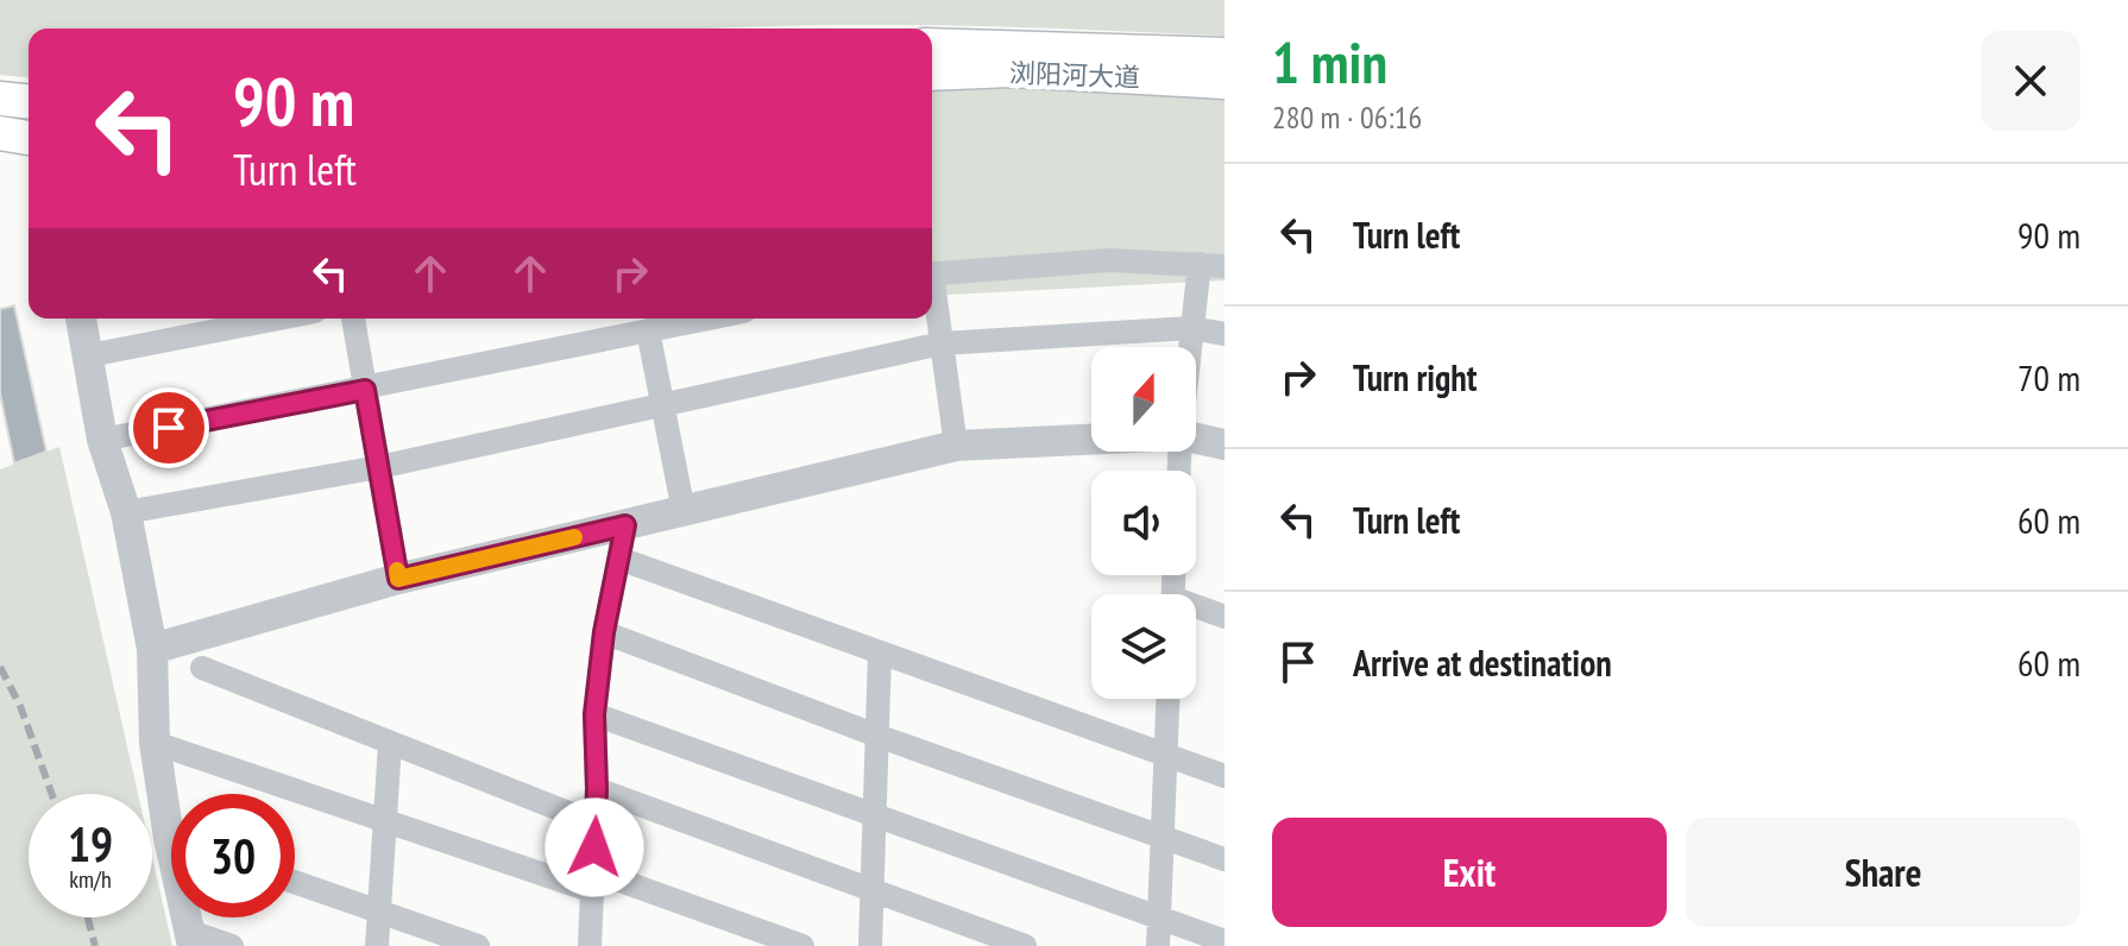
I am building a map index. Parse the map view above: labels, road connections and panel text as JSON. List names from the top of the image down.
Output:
{
  "streets": {
    "main road": ["浏阳河大道"]
  },
  "north": "top",
  "page": {
    "heading": ["1 min", "280 m · 06:16"],
    "turn": ["90 m", "Turn left"],
    "list": [
      {
        "name": "Turn left",
        "value": "90 m"
      },
      {
        "name": "Turn right",
        "value": "70 m"
      },
      {
        "name": "Turn left",
        "value": "60 m"
      },
      {
        "name": "Arrive at destination",
        "value": "60 m"
      }
    ],
    "speed": "19 km/h",
    "limit": "30",
    "buttons": ["Exit", "Share"]
  }
}
